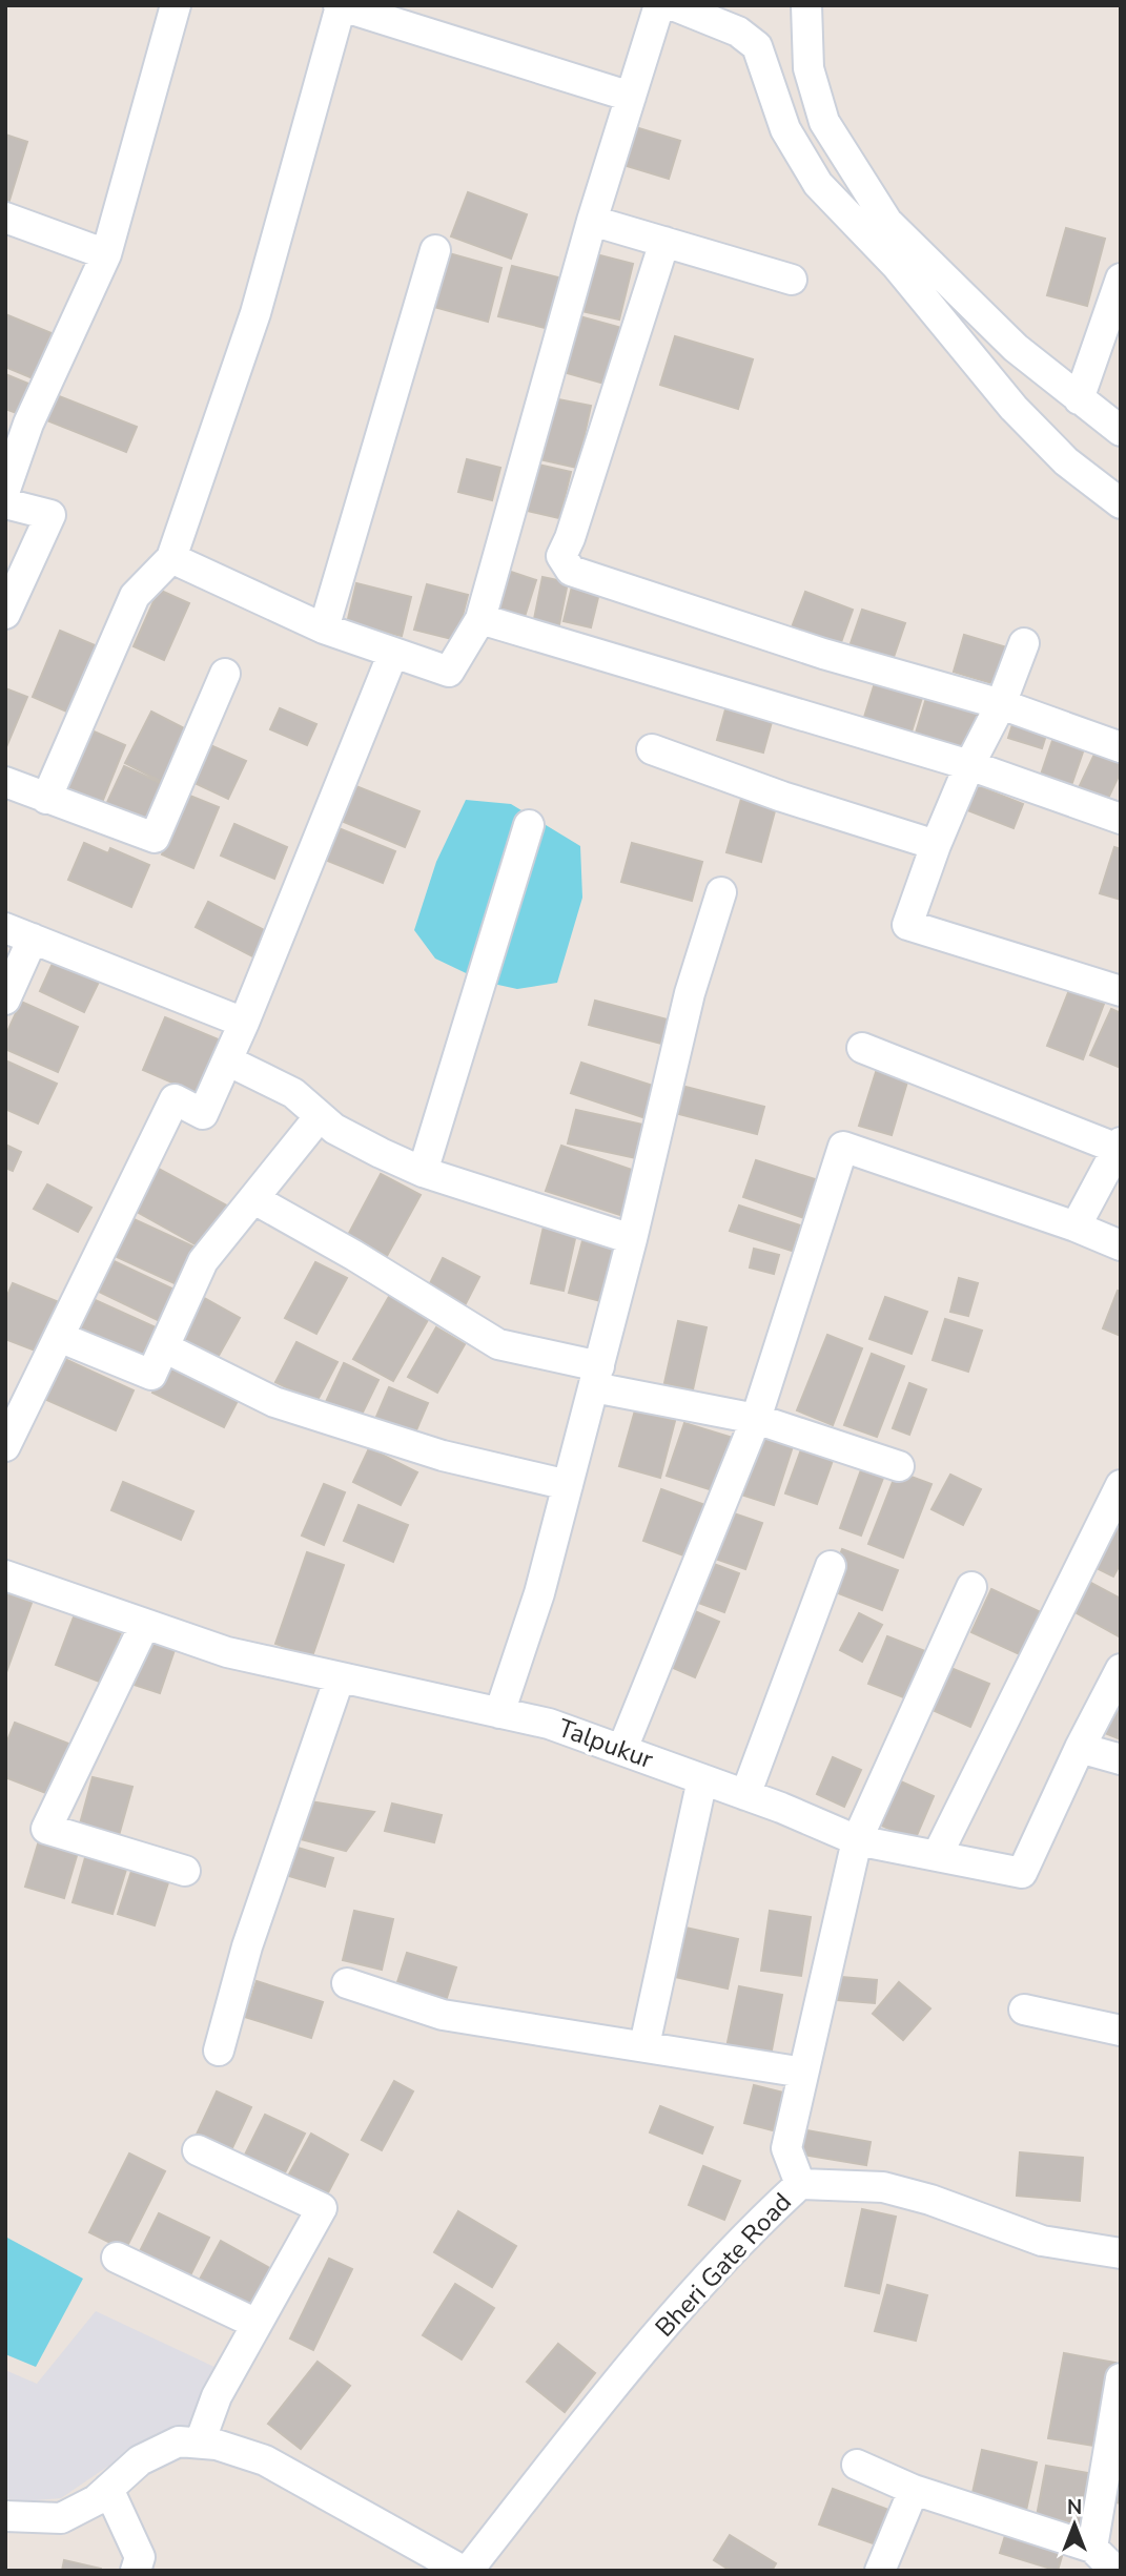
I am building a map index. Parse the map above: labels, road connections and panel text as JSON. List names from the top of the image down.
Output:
{
  "streets": {
    "street": ["Talpukur", "Bheri Gate Road"]
  },
  "north": "top"
}
